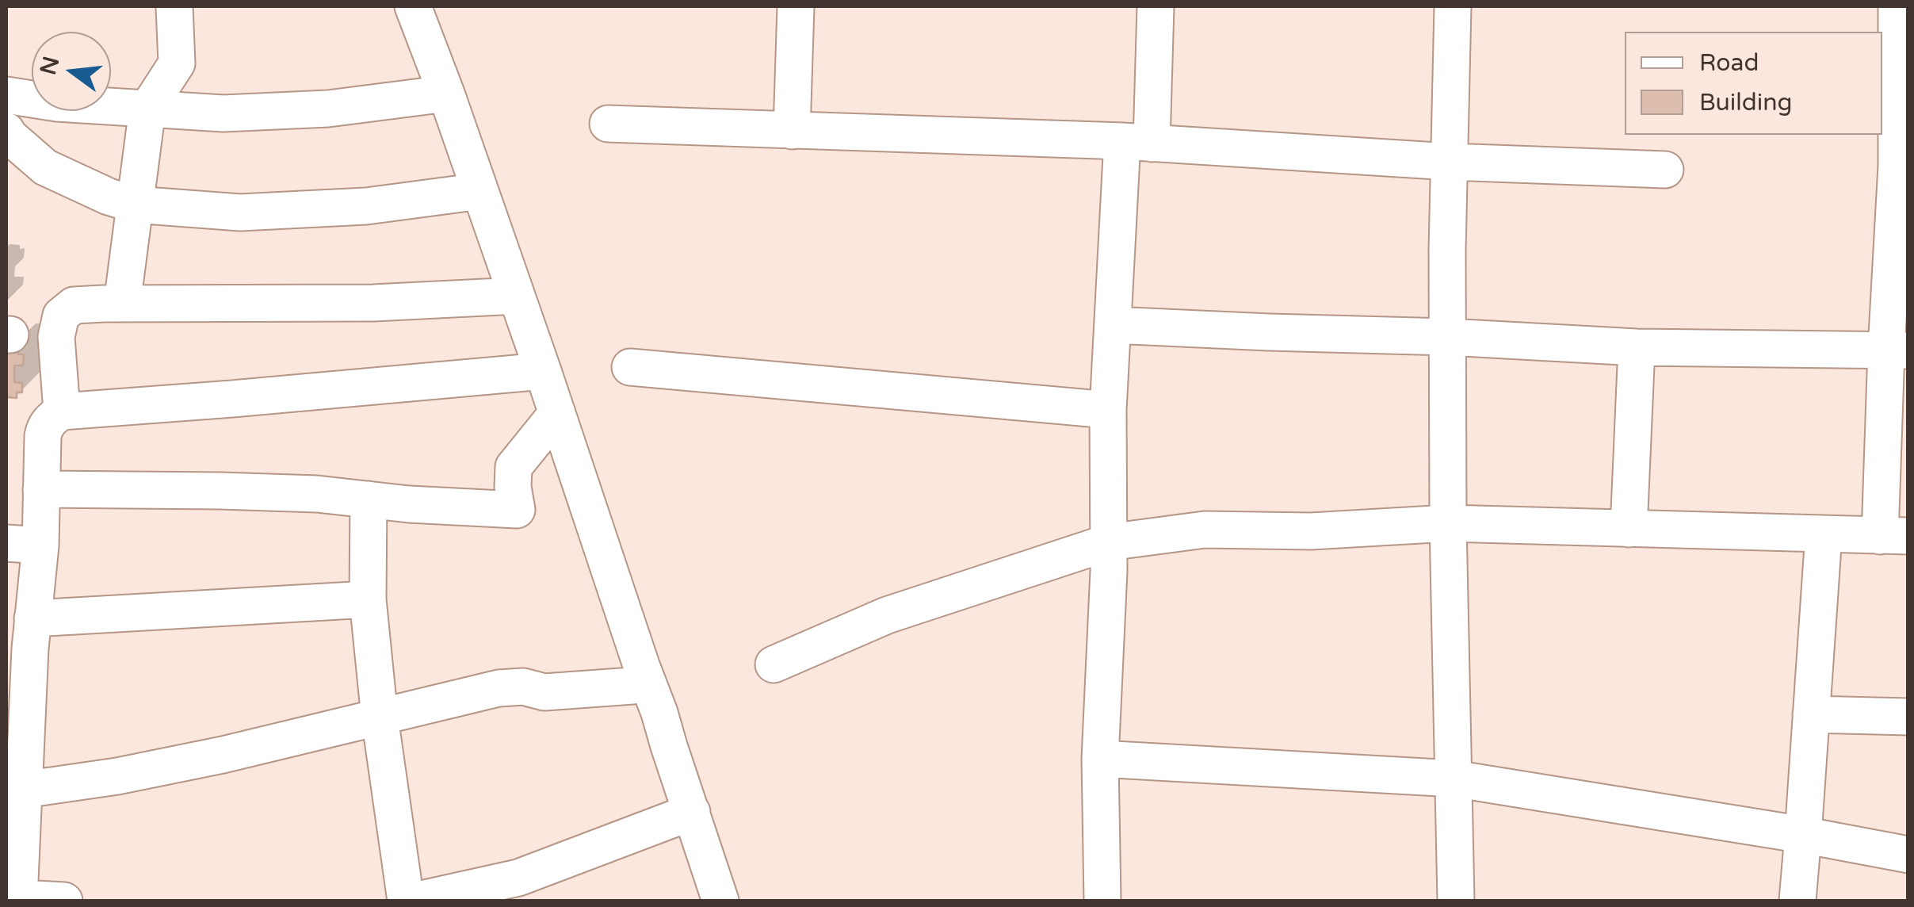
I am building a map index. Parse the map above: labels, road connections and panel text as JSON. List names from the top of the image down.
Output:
{
  "legend": ["Road", "Building"],
  "north": "left"
}
